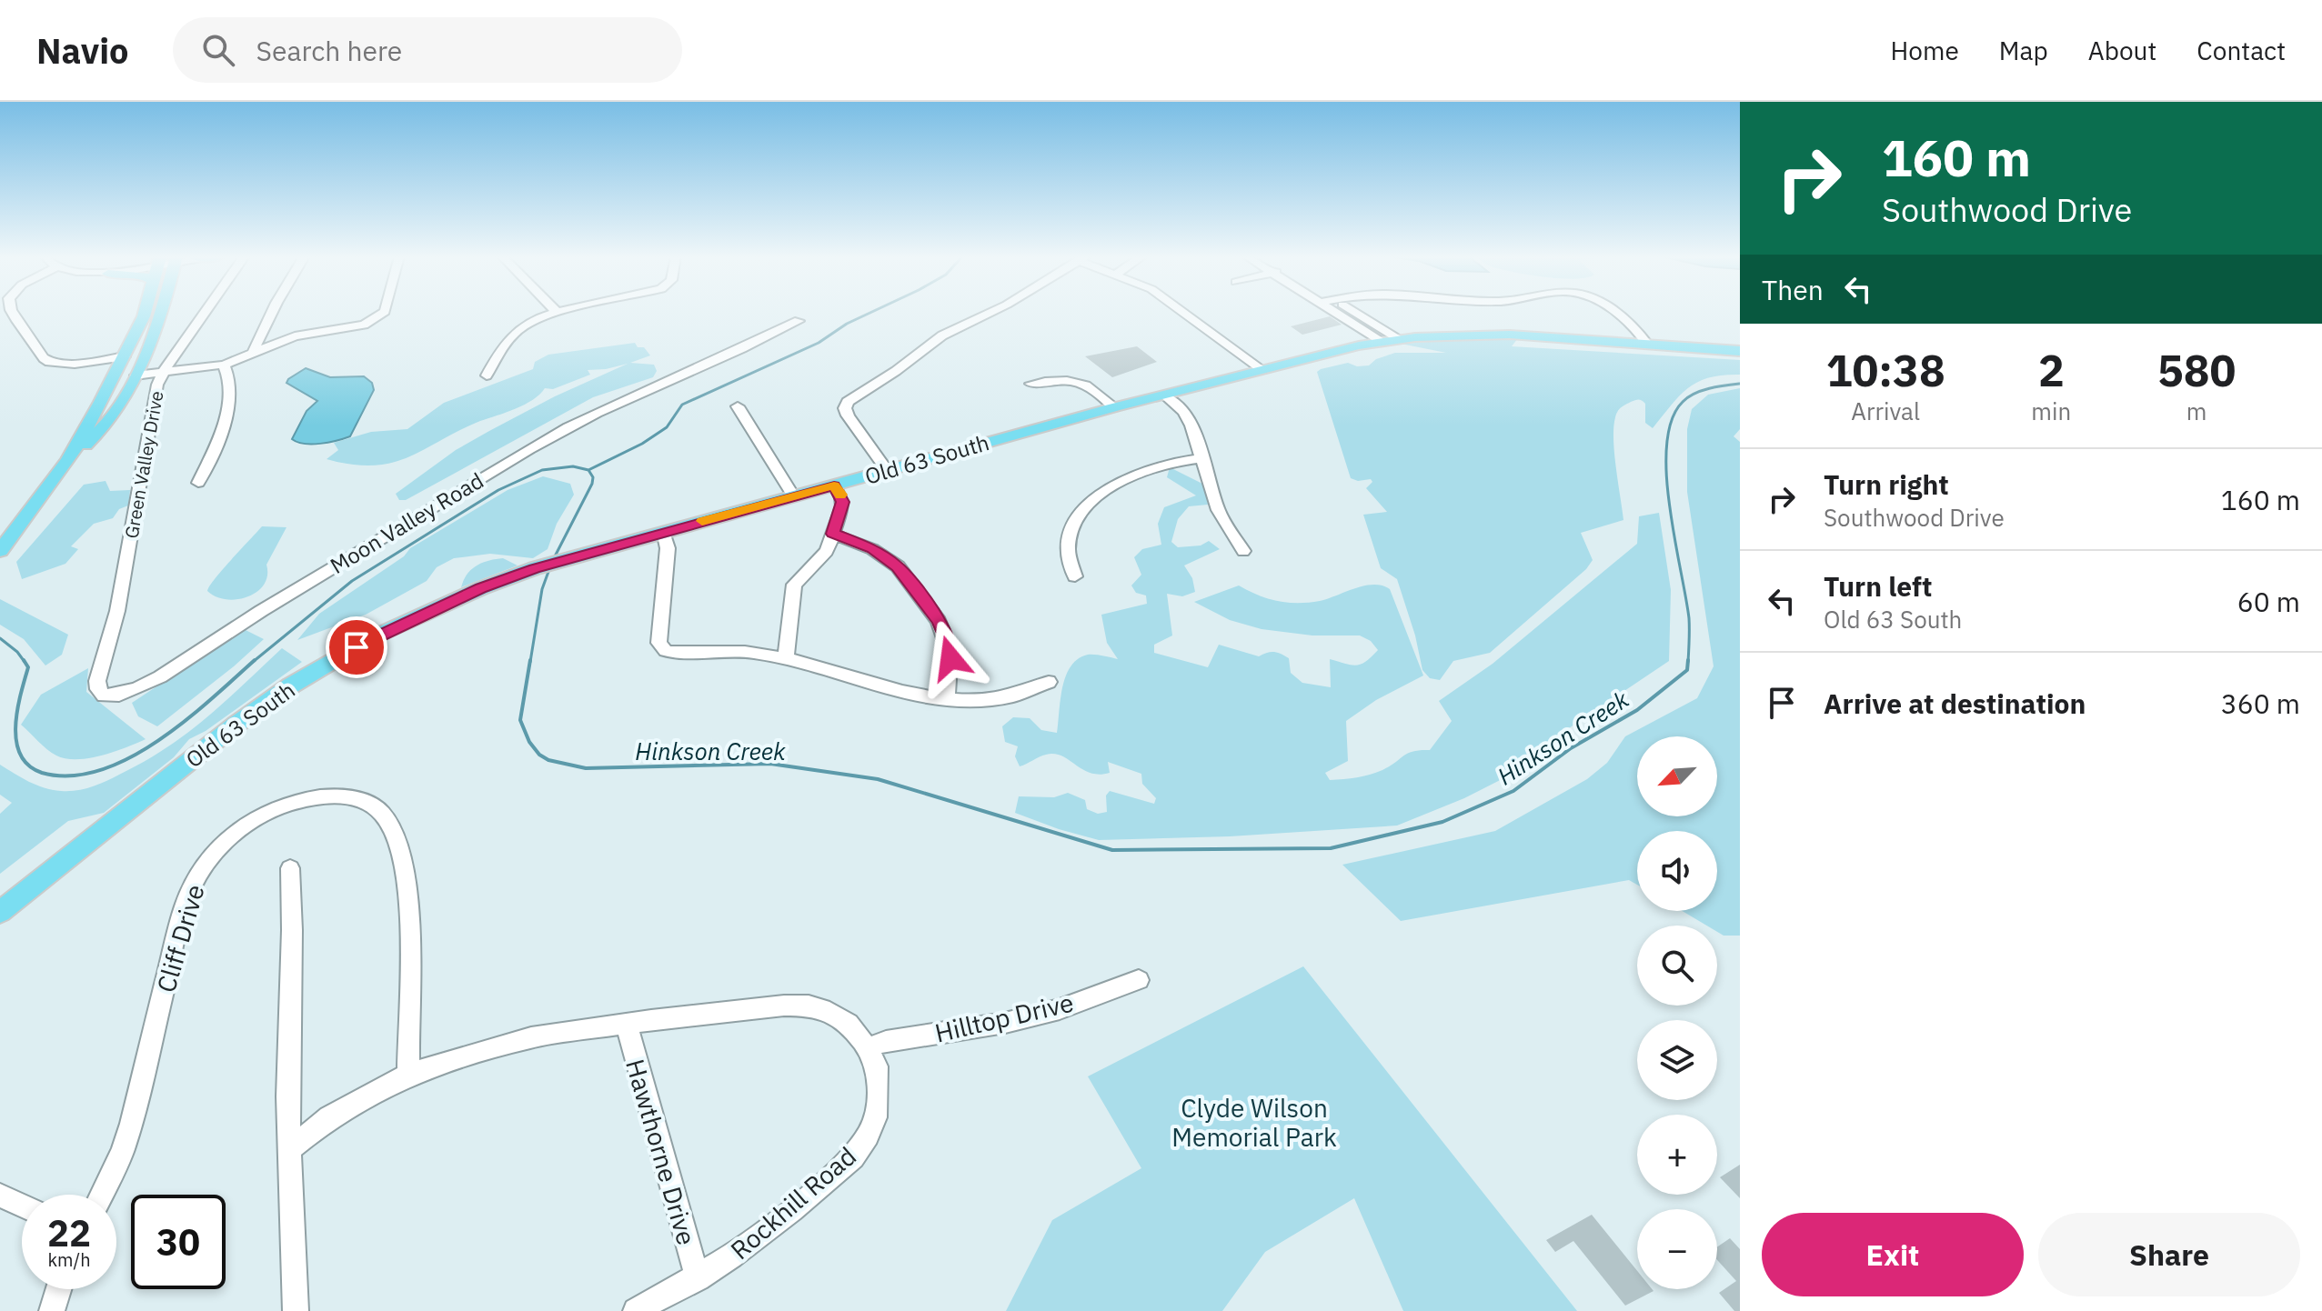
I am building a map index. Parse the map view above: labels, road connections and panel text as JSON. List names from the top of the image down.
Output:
{
  "streets": {
    "main road": ["Old 63 South"],
    "street": [
      "Green Valley Drive",
      "Moon Valley Road",
      "Cliff Drive",
      "Hilltop Drive",
      "Hawthorne Drive",
      "Rockhill Road"
    ]
  },
  "crossings": [
    ["Green Valley Drive", "Moon Valley Road"],
    ["Hilltop Drive", "Rockhill Road"],
    ["Hawthorne Drive", "Rockhill Road"]
  ],
  "water": ["Hinkson Creek"],
  "parks": ["Clyde Wilson Memorial Park"],
  "north": "bottom left",
  "page": {
    "header": "Navio",
    "search": "Search here",
    "nav": [
      "Home",
      "Map",
      "About",
      "Contact"
    ],
    "turn": ["160 m", "Southwood Drive"],
    "then": "Then",
    "eta": [
      "10:38",
      "Arrival",
      "2",
      "min",
      "580",
      "m"
    ],
    "list": [
      {
        "name": "Turn right",
        "note": "Southwood Drive",
        "value": "160 m"
      },
      {
        "name": "Turn left",
        "note": "Old 63 South",
        "value": "60 m"
      },
      {
        "name": "Arrive at destination",
        "value": "360 m"
      }
    ],
    "map_buttons": ["+", "−"],
    "speed": "22 km/h",
    "limit": "30",
    "buttons": ["Exit", "Share"]
  }
}
